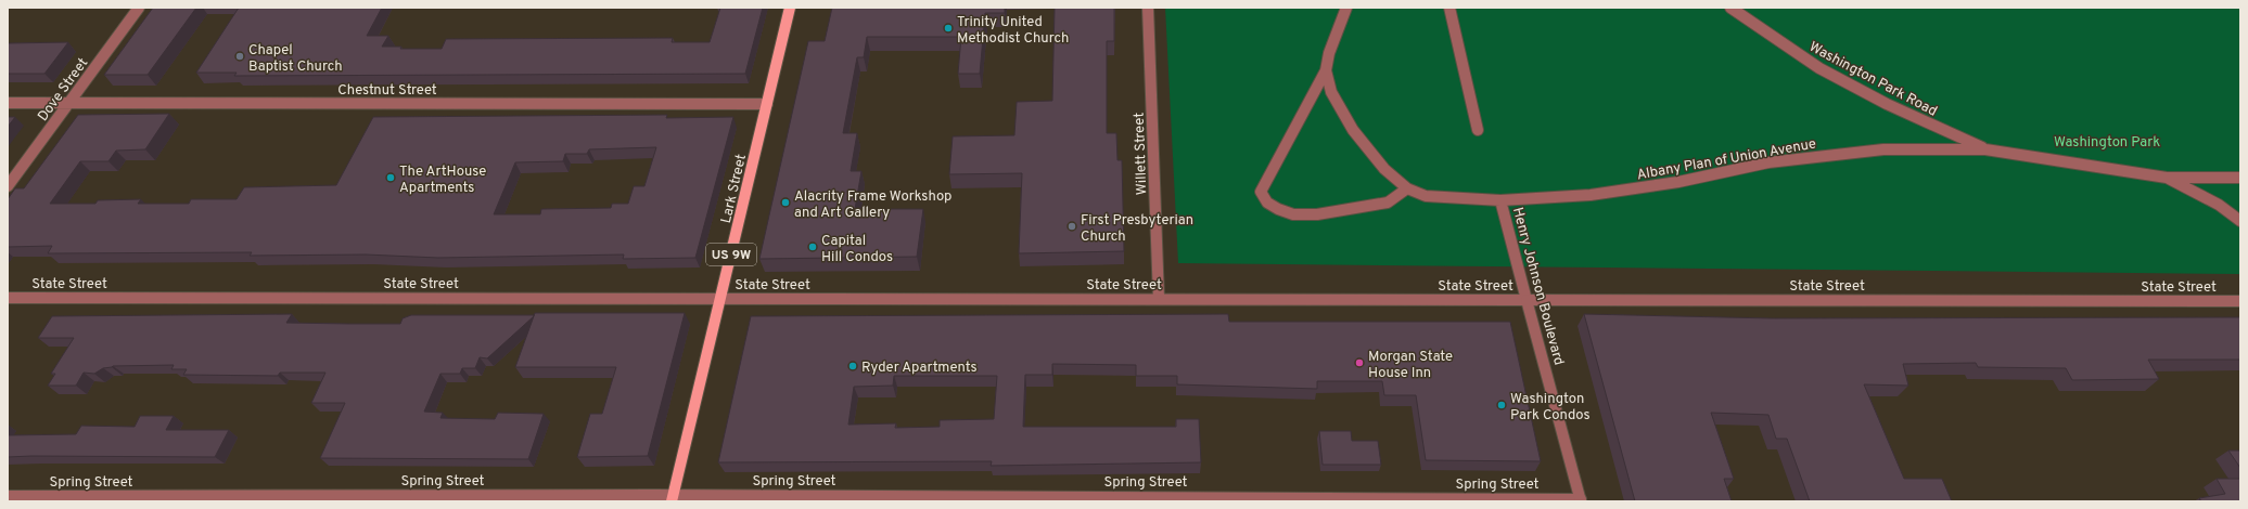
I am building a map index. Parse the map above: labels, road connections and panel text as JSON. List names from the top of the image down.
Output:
{
  "streets": {
    "main road": ["Lark Street", "US 9W"],
    "street": [
      "Washington Park Road",
      "Dove Street",
      "Chestnut Street",
      "Willett Street",
      "Albany Plan of Union Avenue",
      "State Street",
      "Henry Johnson Boulevard",
      "Spring Street"
    ]
  },
  "crossings": [
    ["Washington Park Road", "Albany Plan of Union Avenue"],
    ["Dove Street", "Chestnut Street"],
    ["Chestnut Street", "Lark Street"],
    ["Willett Street", "State Street"],
    ["Albany Plan of Union Avenue", "Henry Johnson Boulevard"],
    ["Lark Street", "State Street"],
    ["Lark Street", "Spring Street"],
    ["State Street", "Henry Johnson Boulevard"],
    ["Henry Johnson Boulevard", "Spring Street"]
  ],
  "parks": ["Washington Park"],
  "places": [
    "Trinity United Methodist Church",
    "Chapel Baptist Church",
    "The ArtHouse Apartments",
    "Alacrity Frame Workshop and Art Gallery",
    "First Presbyterian Church",
    "Capital Hill Condos",
    "Morgan State House Inn",
    "Ryder Apartments",
    "Washington Park Condos"
  ]
}
